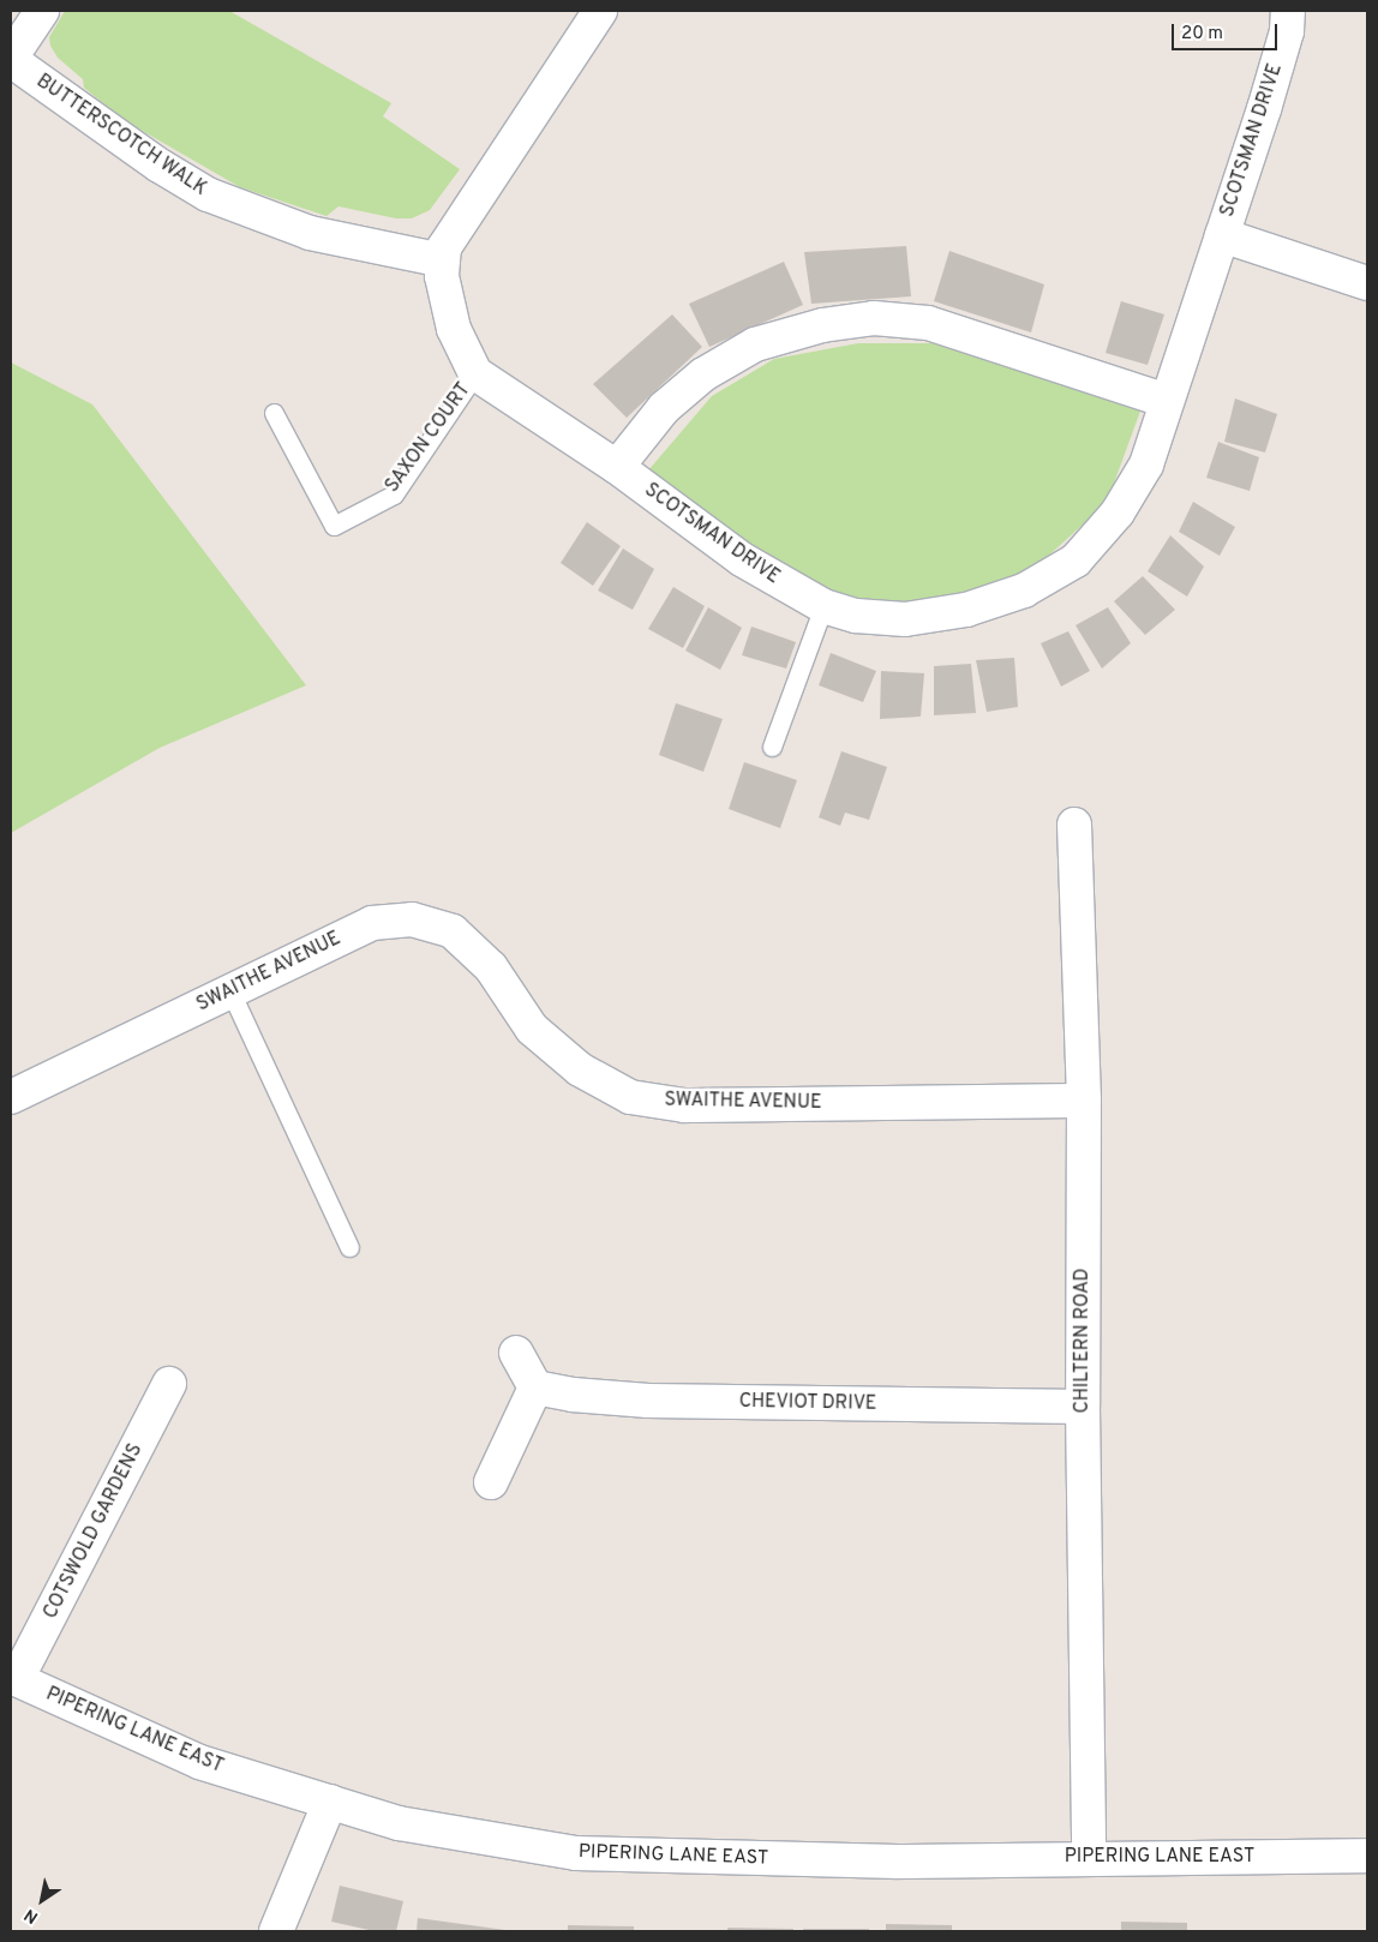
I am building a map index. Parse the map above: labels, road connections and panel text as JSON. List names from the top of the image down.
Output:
{
  "streets": {
    "street": [
      "BUTTERSCOTCH WALK",
      "SCOTSMAN DRIVE",
      "SWAITHE AVENUE",
      "CHILTERN ROAD",
      "CHEVIOT DRIVE",
      "COTSWOLD GARDENS",
      "PIPERING LANE EAST"
    ],
    "lane": ["SAXON COURT"]
  },
  "crossings": [
    ["SCOTSMAN DRIVE", "SAXON COURT"],
    ["SWAITHE AVENUE", "CHILTERN ROAD"],
    ["CHILTERN ROAD", "CHEVIOT DRIVE"],
    ["CHILTERN ROAD", "PIPERING LANE EAST"],
    ["COTSWOLD GARDENS", "PIPERING LANE EAST"]
  ],
  "scale_bar": "20 m",
  "north": "bottom left"
}
